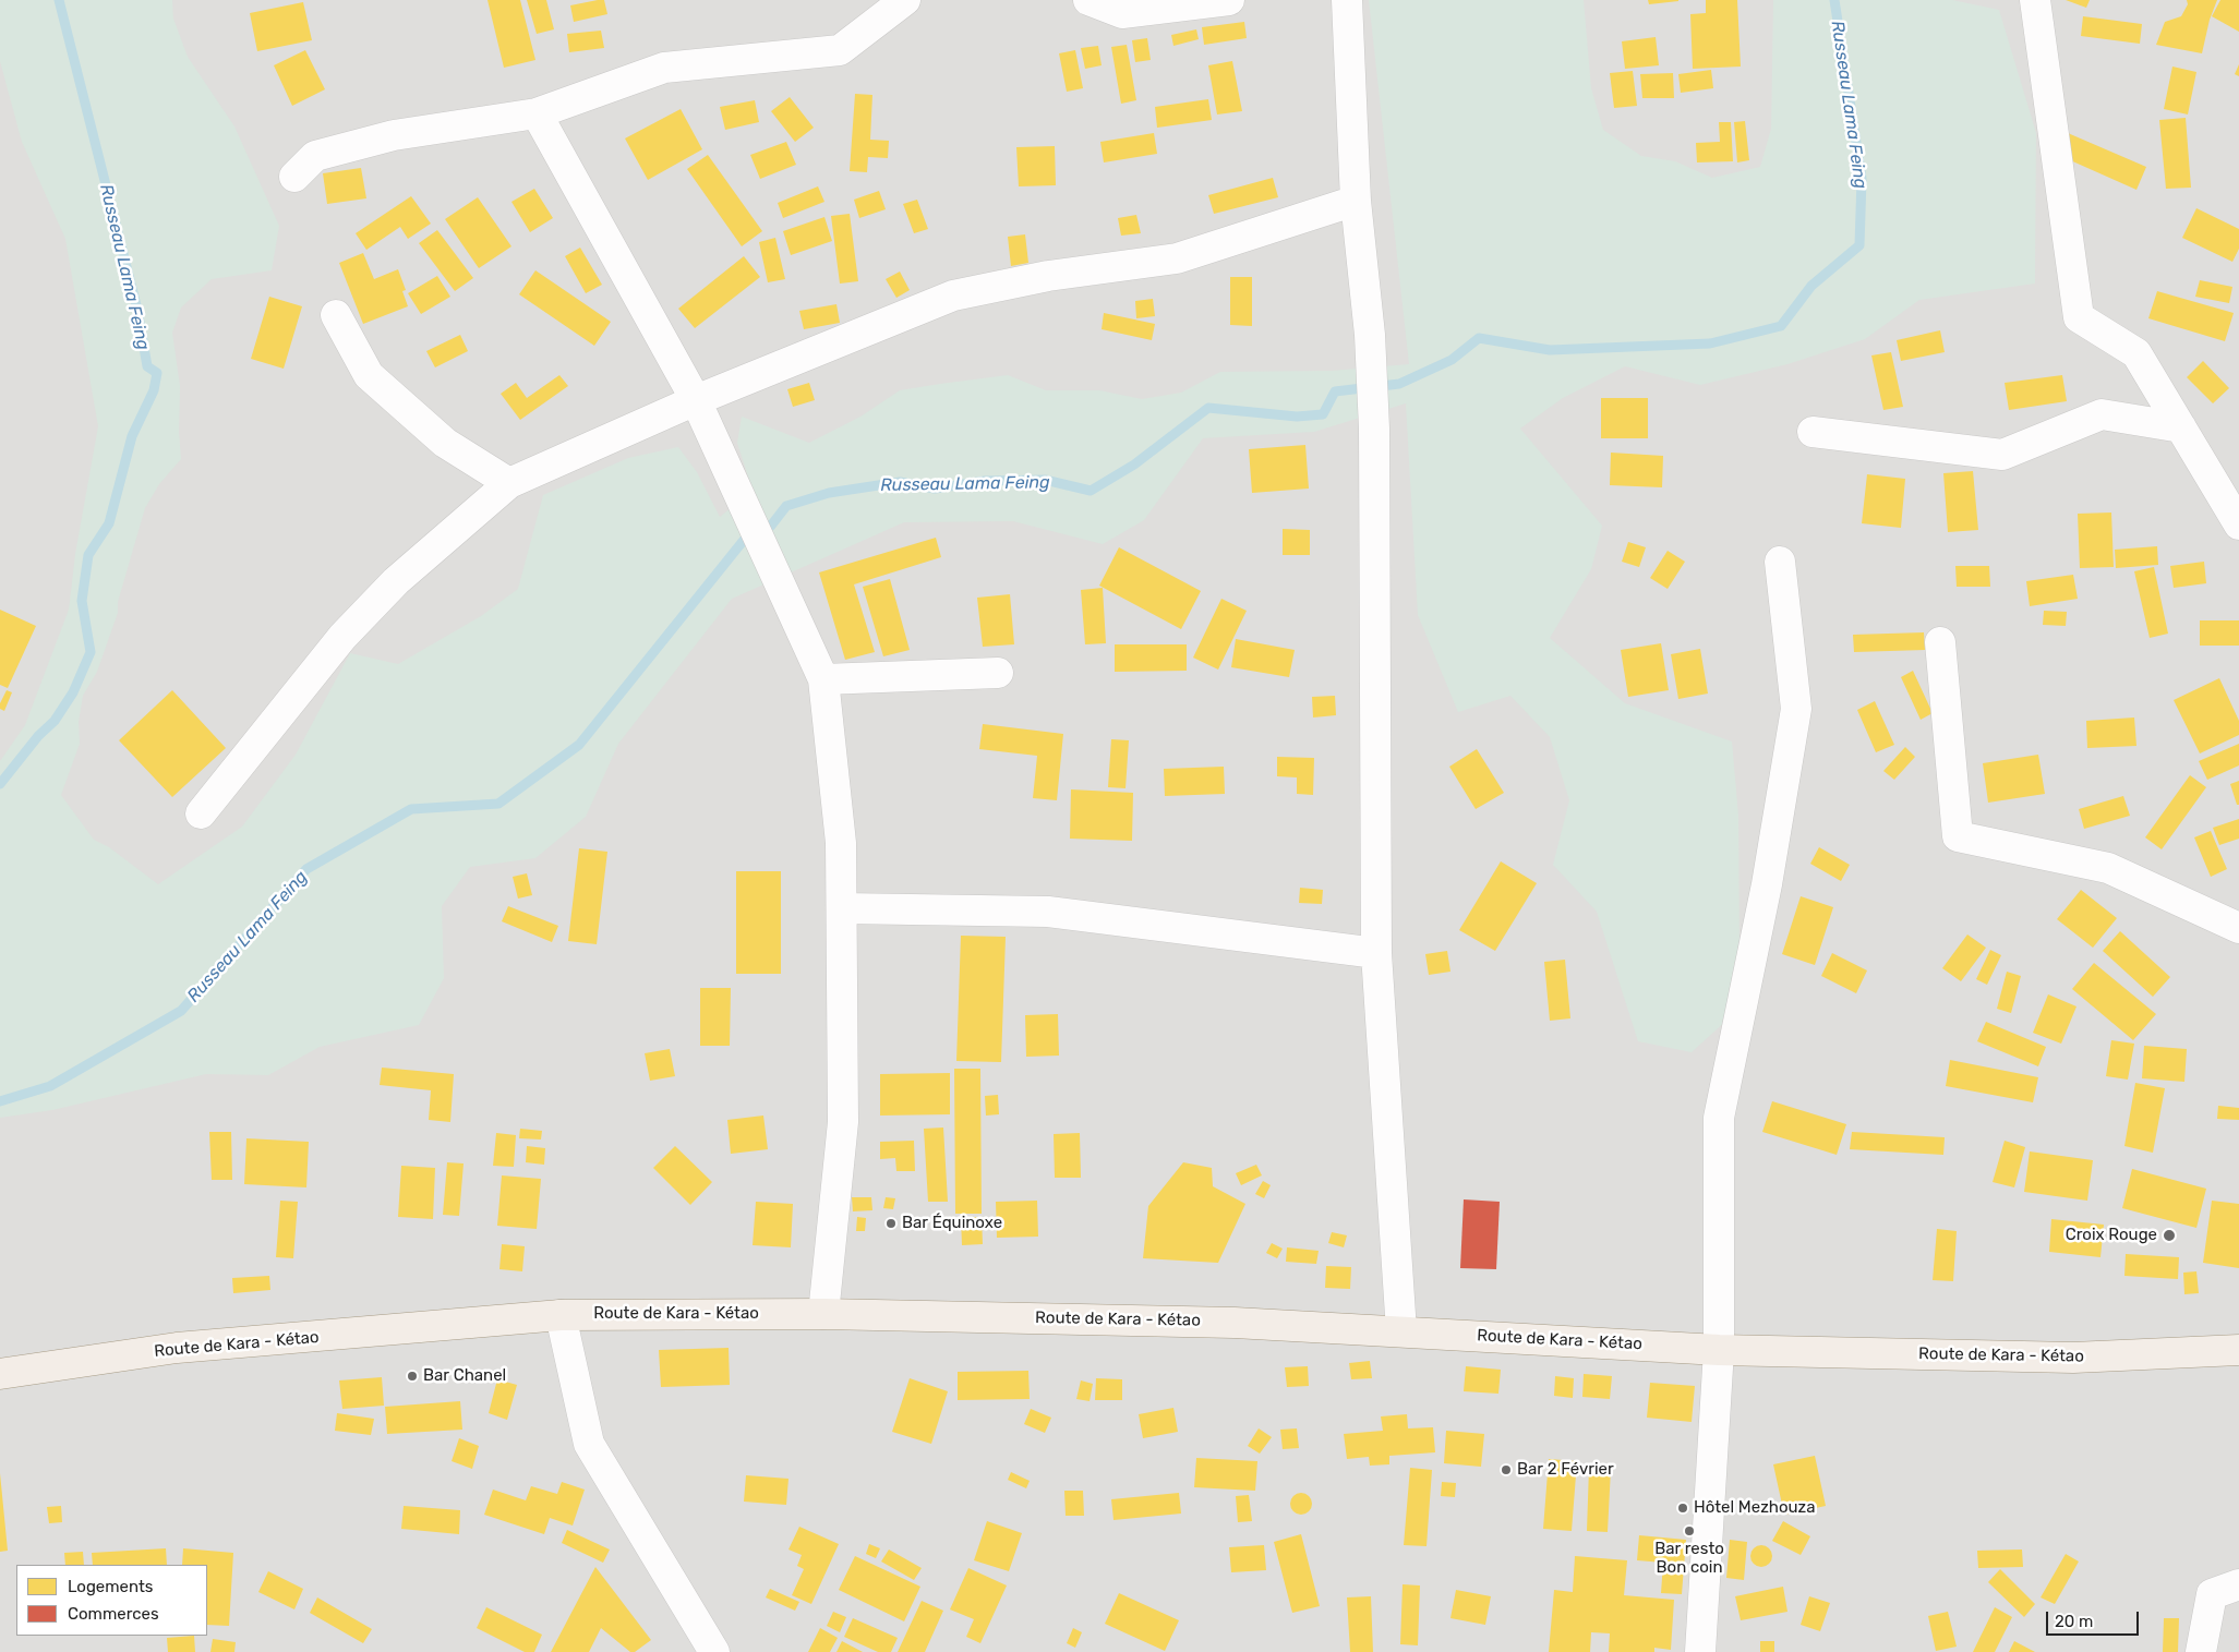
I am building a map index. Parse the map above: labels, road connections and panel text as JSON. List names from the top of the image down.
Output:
{
  "streets": {
    "main road": ["Route de Kara - Kétao"]
  },
  "water": ["Russeau Lama Feing"],
  "places": [
    "Bar Équinoxe",
    "Croix Rouge",
    "Bar Chanel",
    "Bar 2 Février",
    "Hôtel Mezhouza",
    "Bar resto Bon coin"
  ],
  "legend": ["Logements", "Commerces"],
  "scale_bar": "20 m"
}
